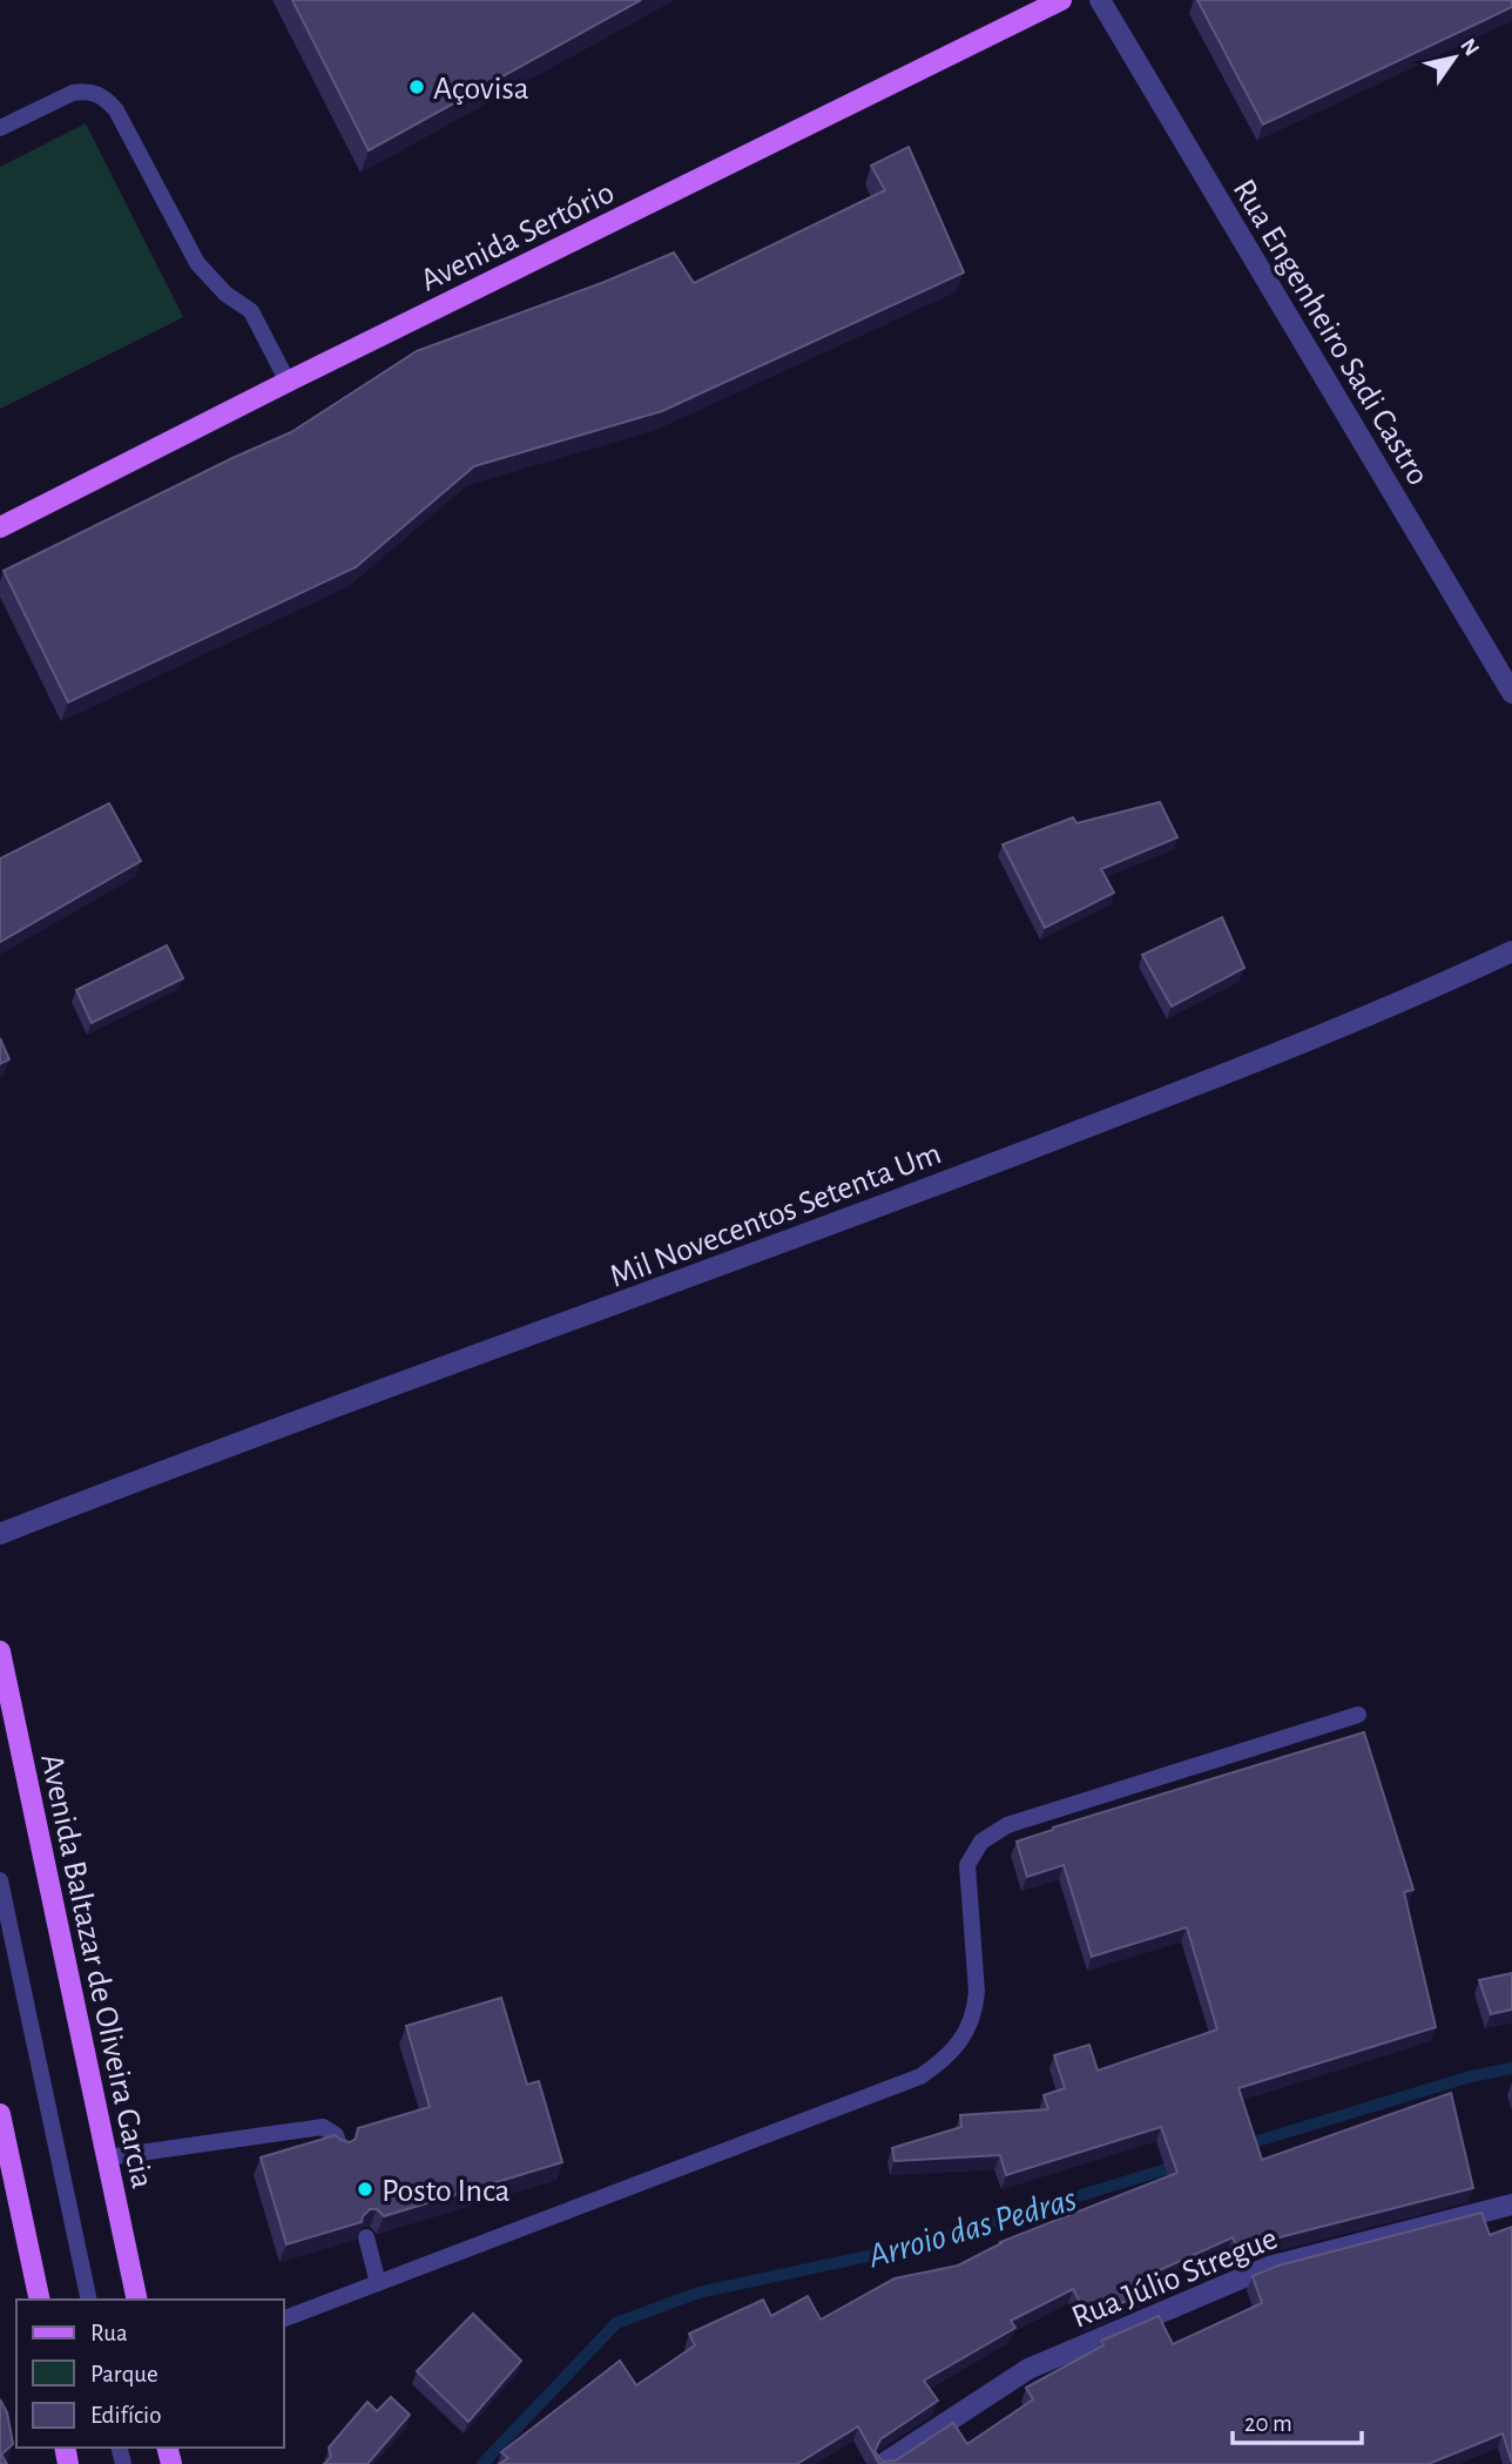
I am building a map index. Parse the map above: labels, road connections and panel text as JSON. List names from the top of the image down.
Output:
{
  "streets": {
    "main road": ["Avenida Sertório", "Avenida Baltazar de Oliveira Garcia"],
    "street": ["Rua Engenheiro Sadi Castro", "Mil Novecentos Setenta Um", "Rua Júlio Stregue"]
  },
  "water": ["Arroio das Pedras"],
  "places": ["Açovisa", "Posto Inca"],
  "legend": ["Rua", "Parque", "Edifício"],
  "scale_bar": "20 m",
  "north": "top right"
}
